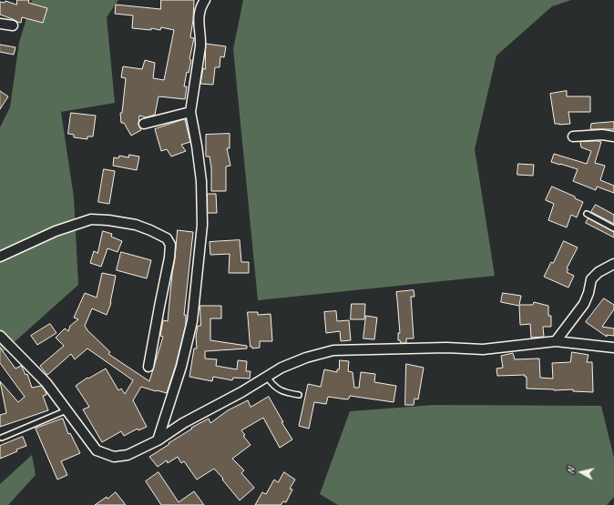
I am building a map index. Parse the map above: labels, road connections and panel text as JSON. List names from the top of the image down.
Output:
{
  "north": "left"
}
